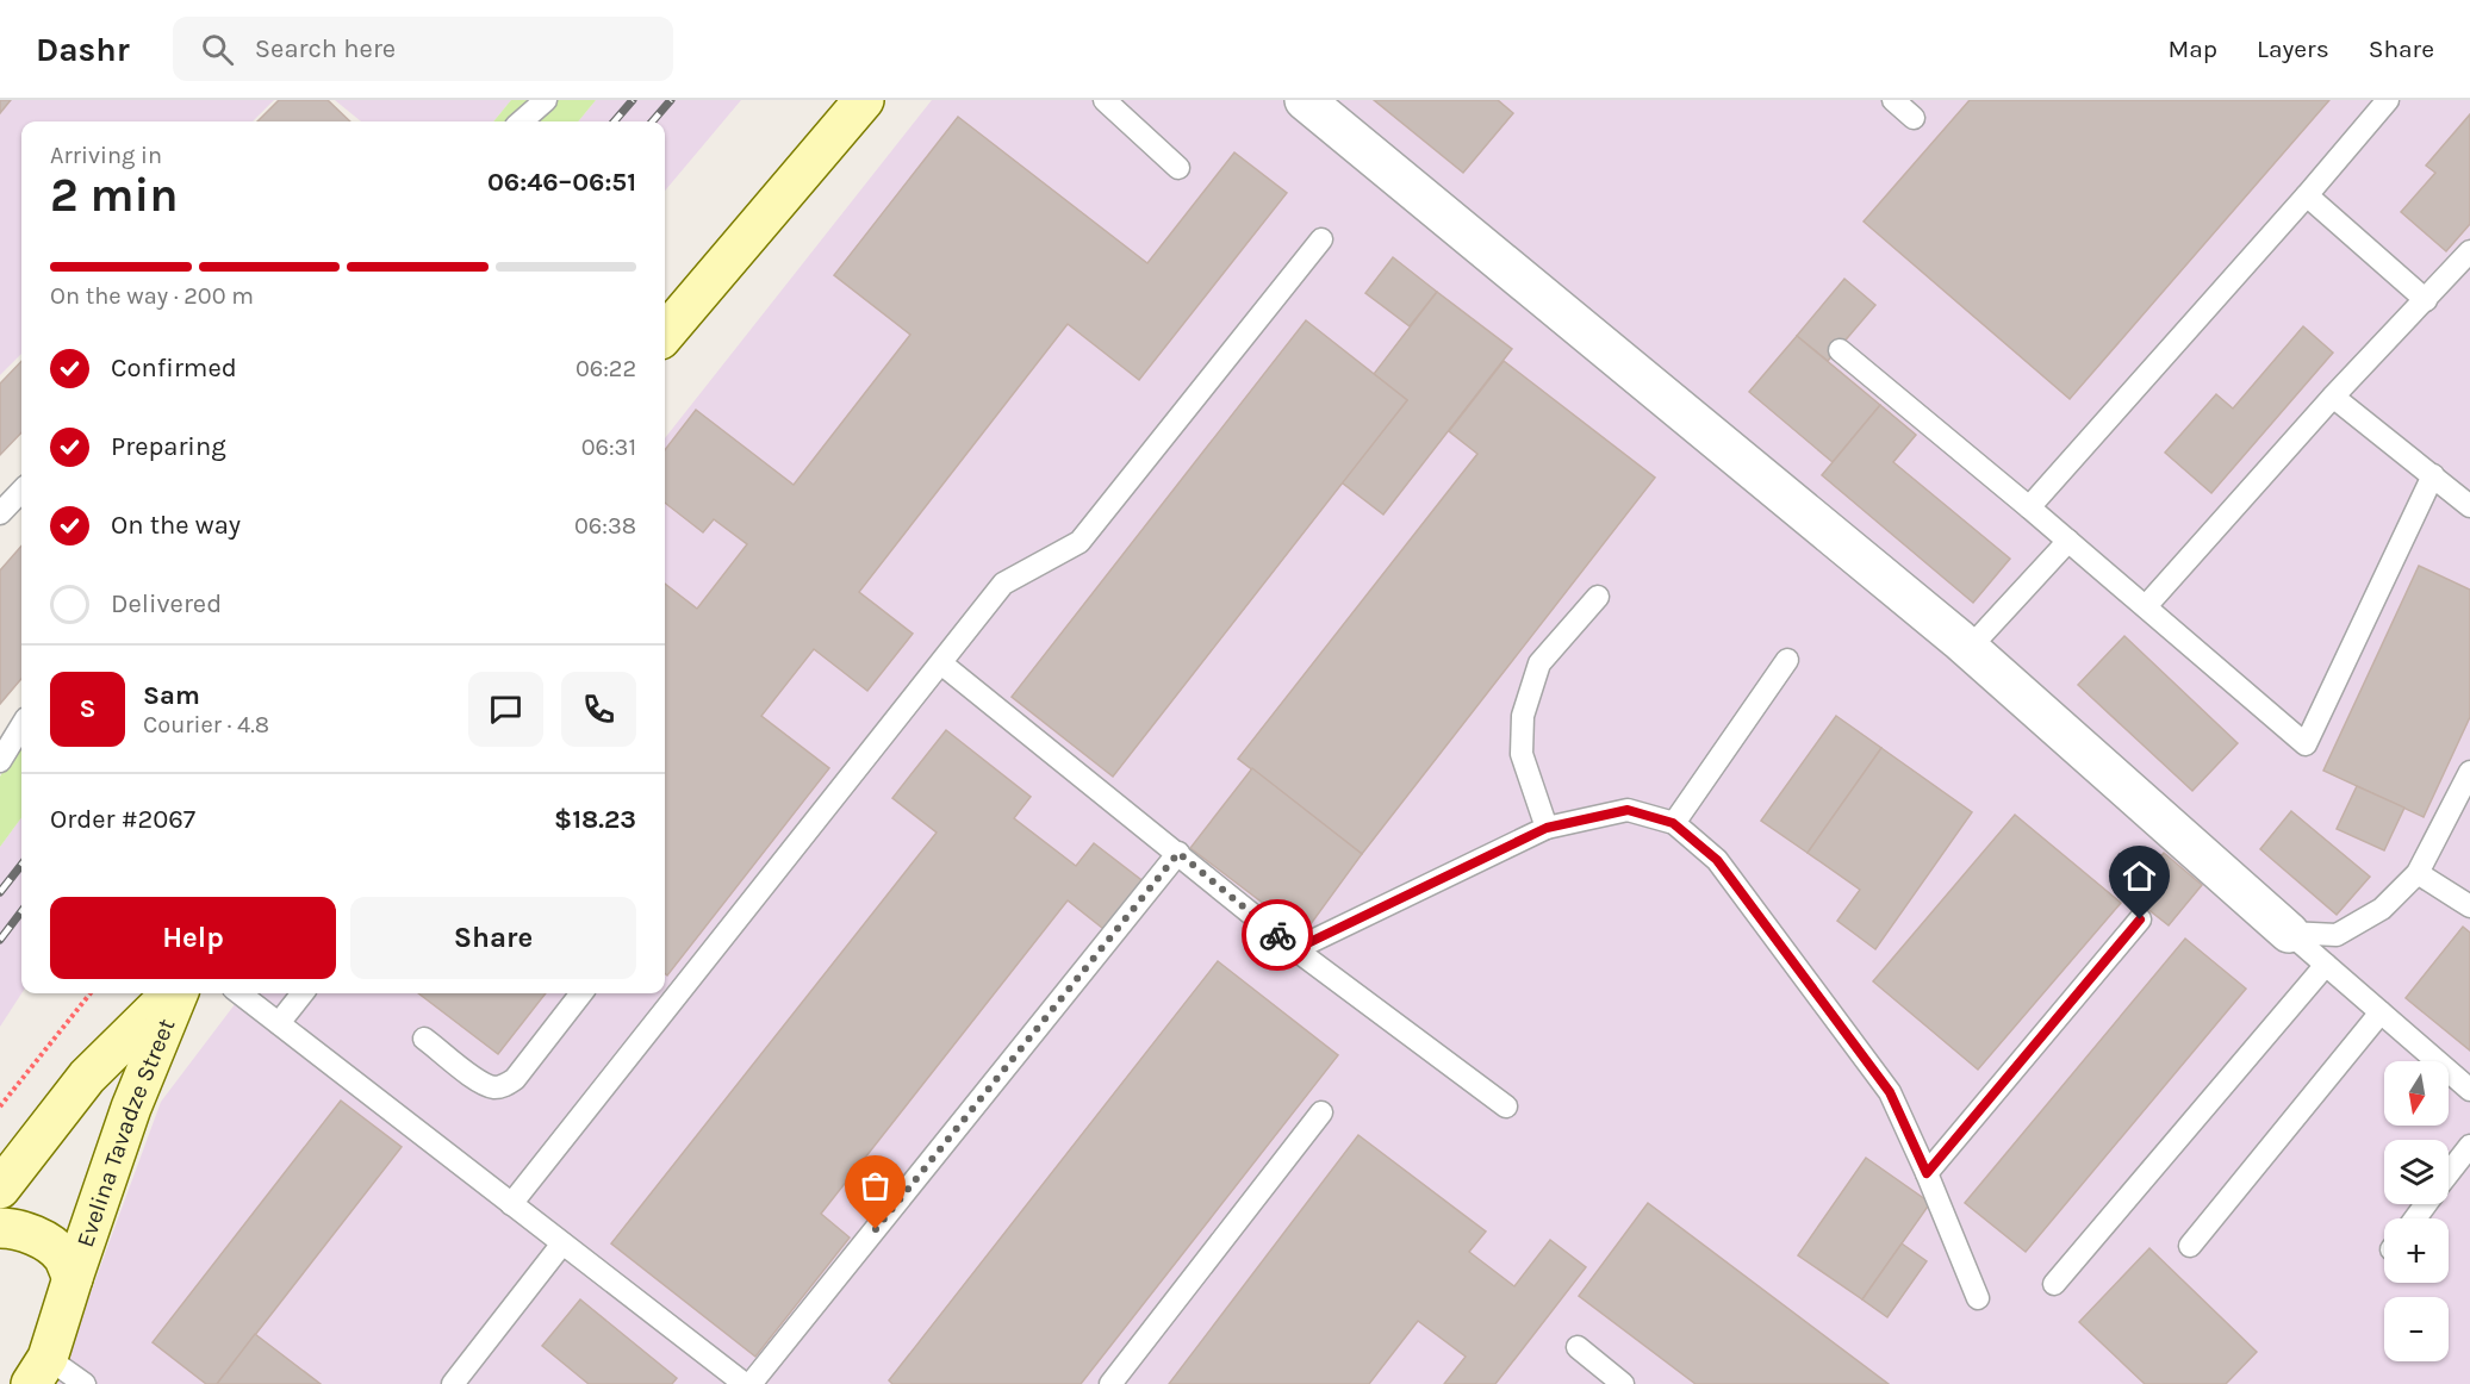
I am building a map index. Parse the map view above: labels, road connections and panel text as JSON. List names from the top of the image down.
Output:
{
  "streets": {
    "main road": ["Evelina Tavadze Street"]
  },
  "north": "bottom",
  "page": {
    "header": "Dashr",
    "search": "Search here",
    "nav": ["Map", "Layers", "Share"],
    "heading": ["2 min", "Arriving in", "06:46–06:51"],
    "panel": [
      "Sam",
      "Courier · 4.8",
      "Order #2067",
      "$18.23"
    ],
    "bar": "On the way · 200 m",
    "list": [
      ["Confirmed", "06:22"],
      ["Preparing", "06:31"],
      ["On the way", "06:38"],
      "Delivered"
    ],
    "round": "S",
    "buttons": ["Help", "Share"],
    "map_buttons": ["+", "−"]
  }
}
